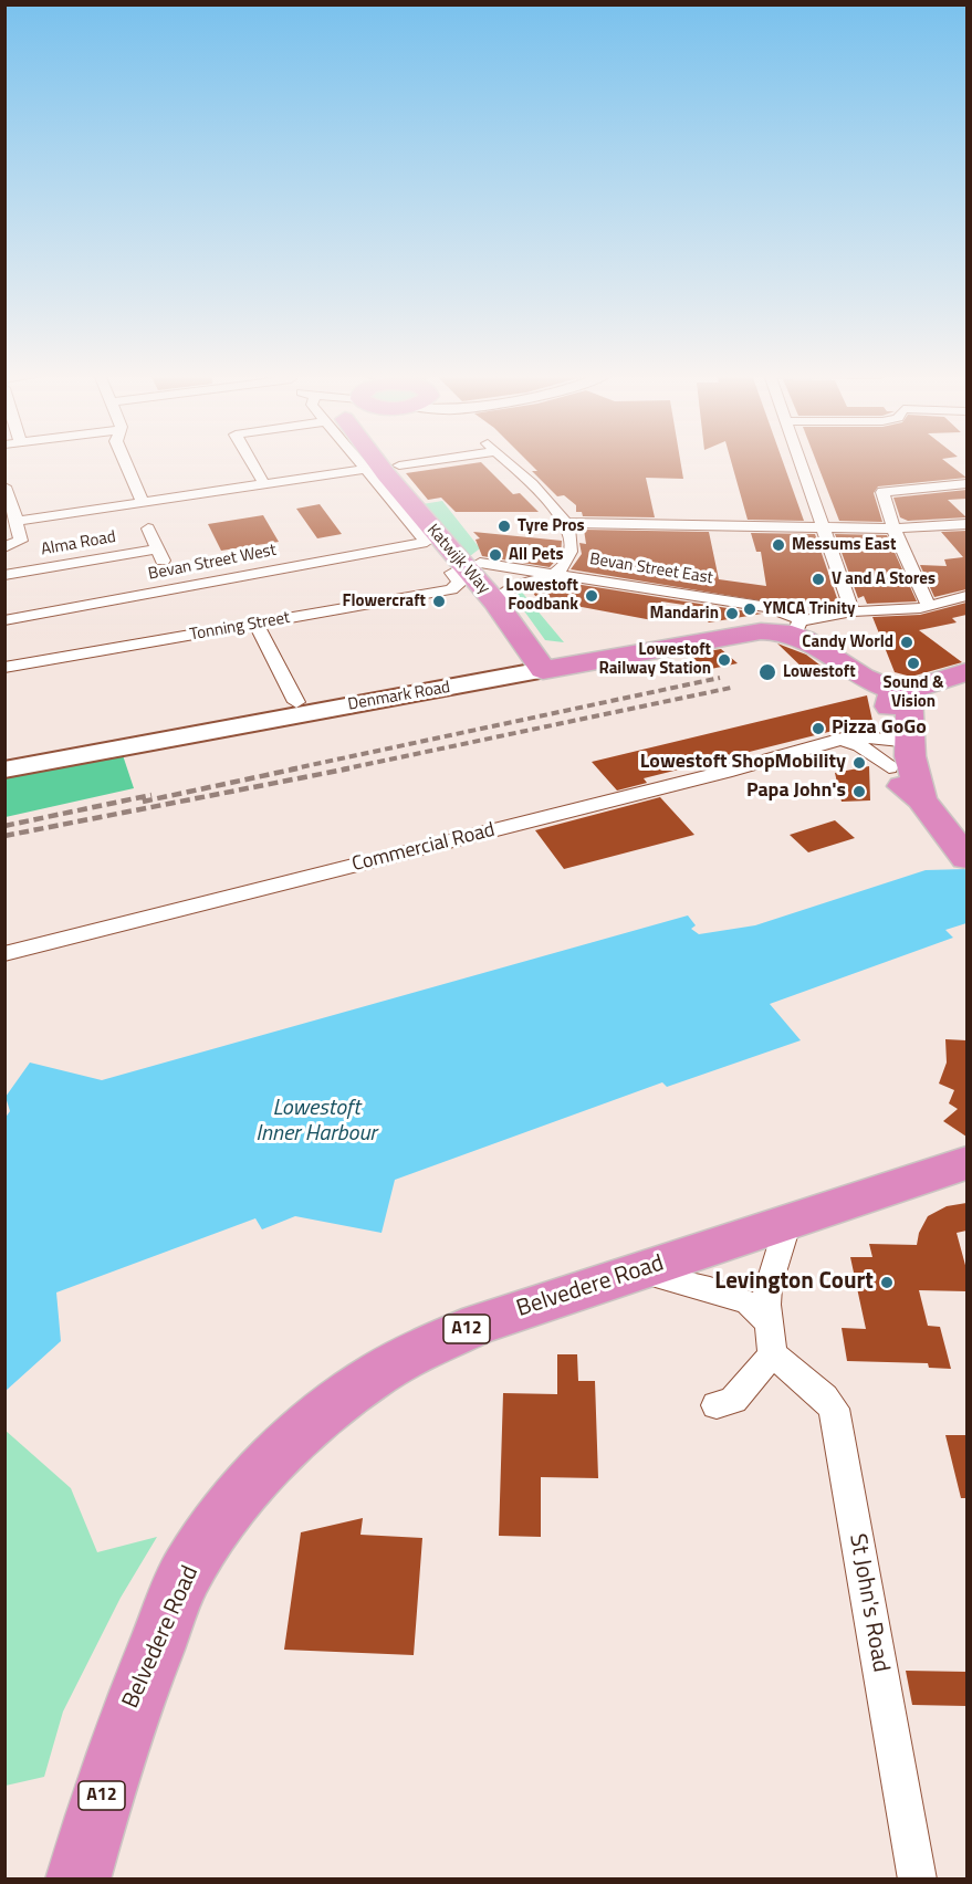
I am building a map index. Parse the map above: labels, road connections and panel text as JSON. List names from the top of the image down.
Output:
{
  "streets": {
    "highway": [
      "Katwijk Way",
      "Denmark Road",
      "Belvedere Road",
      "A12"
    ],
    "street": [
      "Alma Road",
      "Bevan Street West",
      "Bevan Street East",
      "Tonning Street",
      "Commercial Road",
      "St John's Road"
    ]
  },
  "crossings": [
    ["Katwijk Way", "Bevan Street East"],
    ["Katwijk Way", "Tonning Street"],
    ["Katwijk Way", "Denmark Road"],
    ["Bevan Street East", "Tonning Street"],
    ["Bevan Street East", "Denmark Road"],
    ["Belvedere Road", "St John's Road"]
  ],
  "water": ["Lowestoft Inner Harbour"],
  "places": [
    "Tyre Pros",
    "Messums East",
    "All Pets",
    "V and A Stores",
    "Lowestoft Foodbank",
    "Flowercraft",
    "YMCA Trinity",
    "Mandarin",
    "Candy World",
    "Lowestoft Railway Station",
    "Sound & Vision",
    "Lowestoft",
    "Pizza GoGo",
    "Lowestoft ShopMobility",
    "Papa John's",
    "Levington Court"
  ]
}
